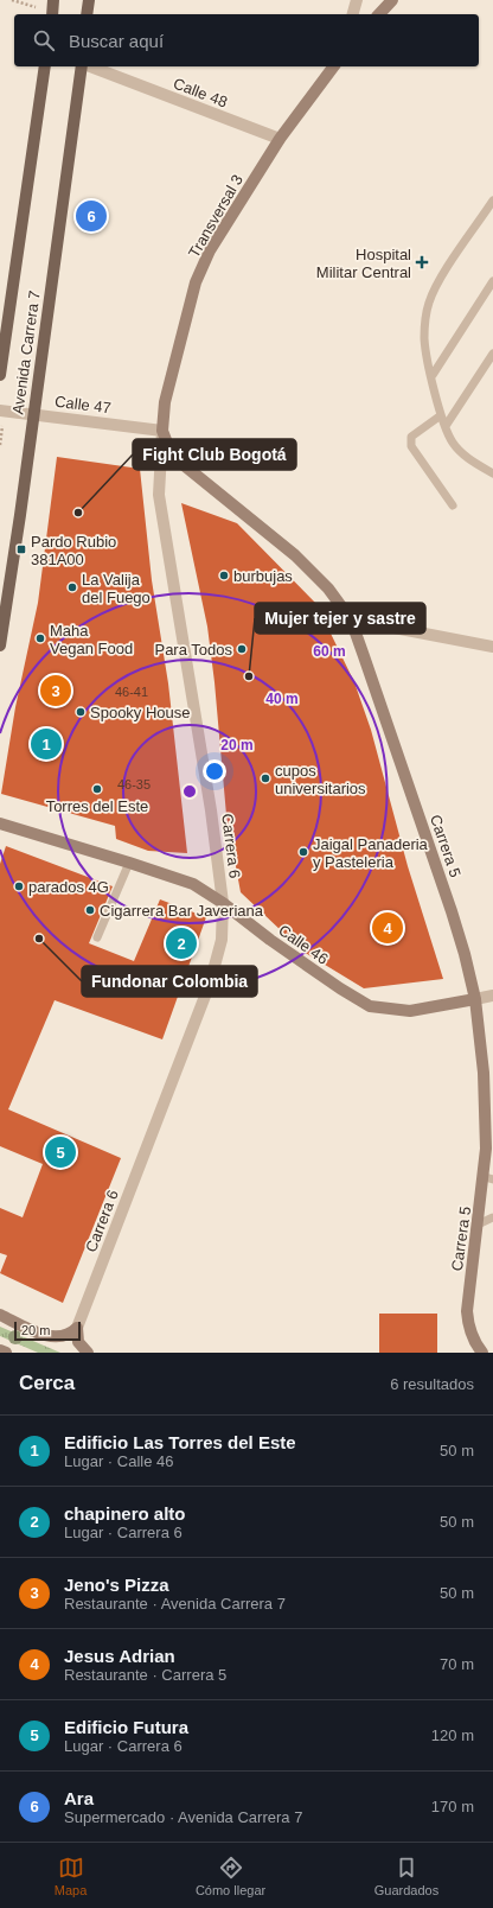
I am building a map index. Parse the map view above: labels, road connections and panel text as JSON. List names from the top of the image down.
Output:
{
  "streets": {
    "main road": ["Avenida Carrera 7"],
    "street": [
      "Calle 48",
      "Transversal 3",
      "Calle 47",
      "Carrera 6",
      "Carrera 5",
      "Calle 46"
    ]
  },
  "crossings": [
    ["Calle 48", "Transversal 3"],
    ["Transversal 3", "Calle 47"],
    ["Transversal 3", "Carrera 6"],
    ["Transversal 3", "Carrera 5"],
    ["Avenida Carrera 7", "Calle 47"],
    ["Calle 47", "Carrera 6"],
    ["Calle 47", "Carrera 5"],
    ["Carrera 6", "Carrera 5"],
    ["Carrera 6", "Calle 46"],
    ["Carrera 5", "Calle 46"]
  ],
  "places": {
    "health": ["Hospital Militar Central"],
    "other": [
      "Fight Club Bogotá",
      "burbujas",
      "La Valija del Fuego",
      "Maha Vegan Food",
      "Para Todos",
      "Mujer tejer y sastre",
      "Spooky House",
      "cupos universitarios",
      "Torres del Este",
      "Jaigal Panaderia y Pasteleria",
      "parados 4G",
      "Cigarrera Bar Javeriana",
      "Fundonar Colombia"
    ],
    "transit": ["Pardo Rubio 381A00"]
  },
  "house_numbers": ["46-41", "46-35"],
  "scale_bar": "20 m",
  "page": {
    "search": "Buscar aquí",
    "pins": [
      "6",
      "3",
      "1",
      "4",
      "2",
      "5"
    ],
    "scale": "20 m",
    "heading": ["Cerca", "6 resultados"],
    "list": [
      {
        "mark": "1",
        "name": "Edificio Las Torres del Este",
        "note": "Lugar · Calle 46",
        "value": "50 m"
      },
      {
        "mark": "2",
        "name": "chapinero alto",
        "note": "Lugar · Carrera 6",
        "value": "50 m"
      },
      {
        "mark": "3",
        "name": "Jeno's Pizza",
        "note": "Restaurante · Avenida Carrera 7",
        "value": "50 m"
      },
      {
        "mark": "4",
        "name": "Jesus Adrian",
        "note": "Restaurante · Carrera 5",
        "value": "70 m"
      },
      {
        "mark": "5",
        "name": "Edificio Futura",
        "note": "Lugar · Carrera 6",
        "value": "120 m"
      },
      {
        "mark": "6",
        "name": "Ara",
        "note": "Supermercado · Avenida Carrera 7",
        "value": "170 m"
      }
    ],
    "nav": ["Mapa", "Cómo llegar", "Guardados"]
  },
  "rings": ["60 m", "40 m", "20 m"]
}
